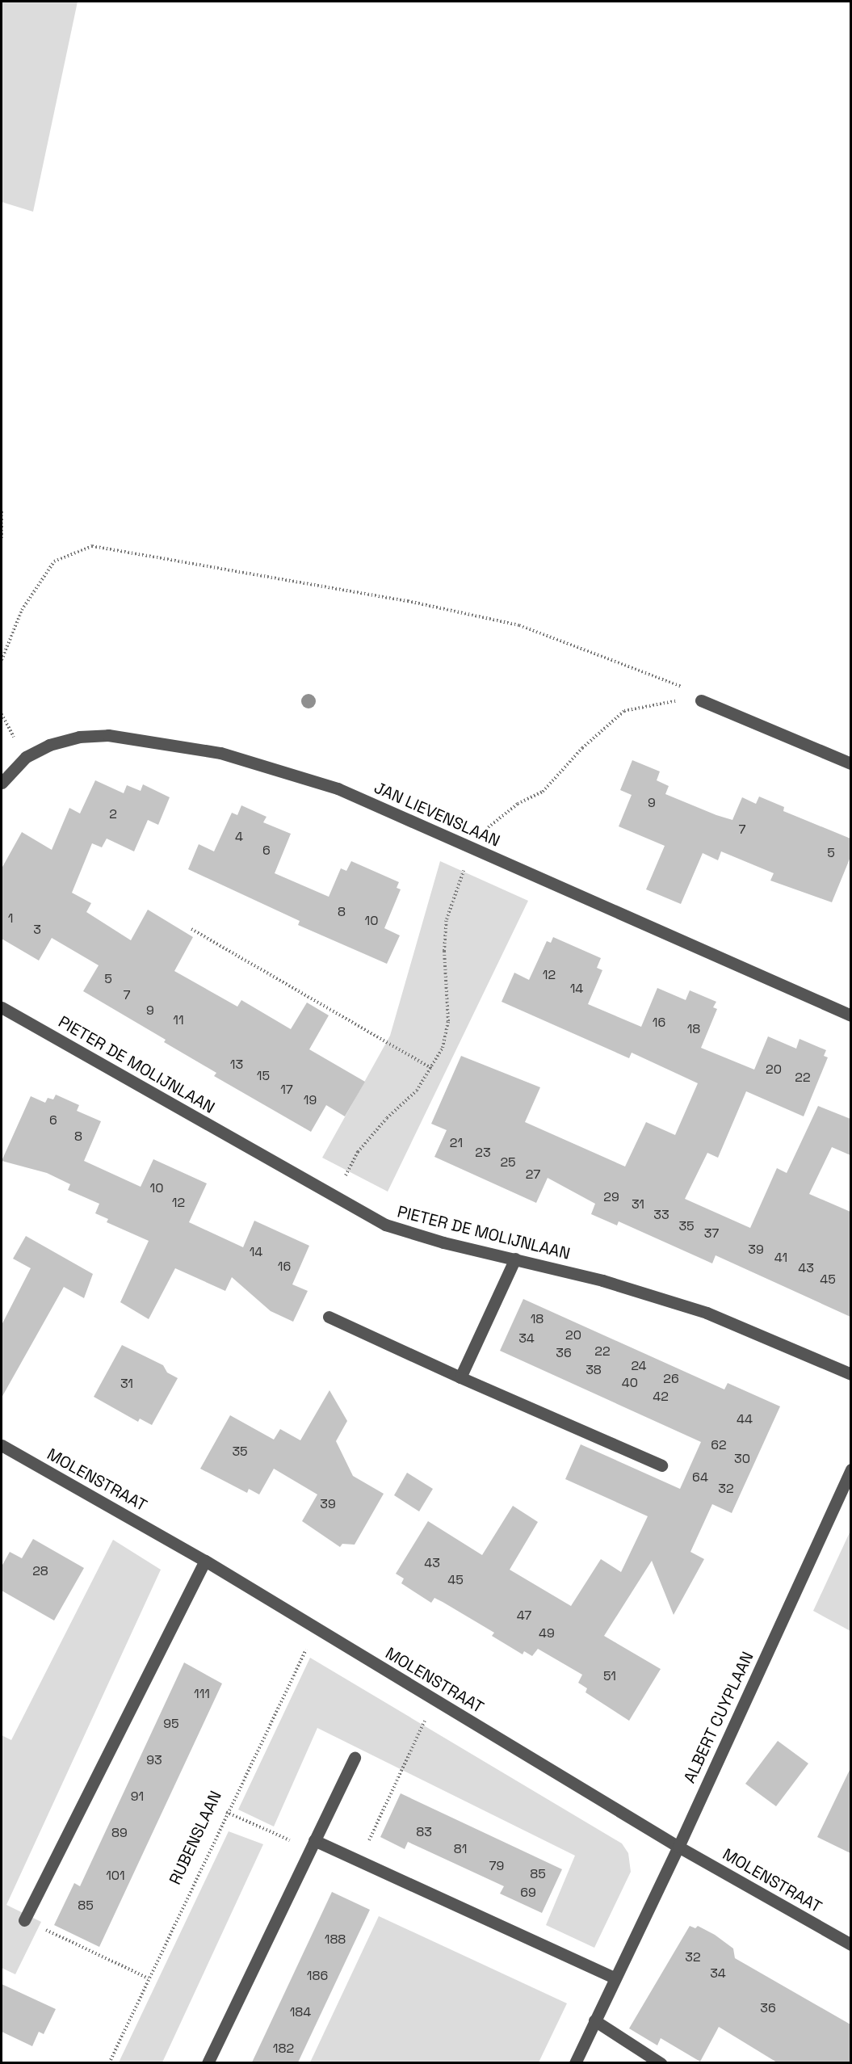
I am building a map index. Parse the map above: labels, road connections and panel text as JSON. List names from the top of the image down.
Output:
{
  "streets": {
    "street": [
      "JAN LIEVENSLAAN",
      "PIETER DE MOLIJNLAAN",
      "MOLENSTRAAT",
      "ALBERT CUYPLAAN"
    ],
    "path": ["RUBENSLAAN"]
  },
  "crossings": [
    ["MOLENSTRAAT", "ALBERT CUYPLAAN"],
    ["MOLENSTRAAT", "RUBENSLAAN"]
  ],
  "house_numbers": [
    "9",
    "2",
    "7",
    "4",
    "6",
    "5",
    "8",
    "1",
    "10",
    "3",
    "12",
    "5",
    "14",
    "7",
    "9",
    "11",
    "16",
    "18",
    "13",
    "20",
    "15",
    "22",
    "17",
    "19",
    "6",
    "8",
    "21",
    "23",
    "25",
    "27",
    "10",
    "29",
    "12",
    "31",
    "33",
    "35",
    "37",
    "39",
    "14",
    "41",
    "16",
    "43",
    "45",
    "18",
    "20",
    "34",
    "22",
    "36",
    "24",
    "38",
    "26",
    "40",
    "31",
    "42",
    "44",
    "62",
    "35",
    "30",
    "64",
    "32",
    "39",
    "43",
    "28",
    "45",
    "47",
    "49",
    "51",
    "111",
    "95",
    "93",
    "91",
    "83",
    "89",
    "81",
    "79",
    "85",
    "101",
    "69",
    "85",
    "188",
    "32",
    "34",
    "186",
    "36",
    "184",
    "182"
  ]
}
